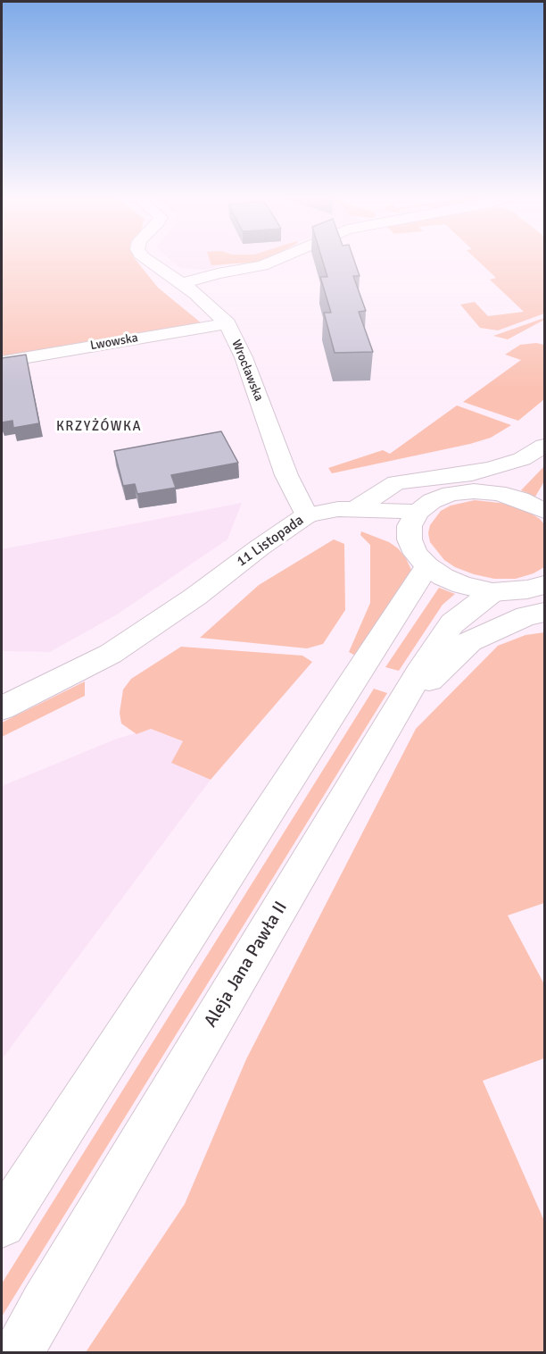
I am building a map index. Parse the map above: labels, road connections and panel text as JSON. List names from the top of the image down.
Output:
{
  "streets": {
    "street": [
      "Lwowska",
      "Wrocławska",
      "11 Listopada",
      "Aleja Jana Pawła II"
    ]
  },
  "crossings": [
    ["Lwowska", "Wrocławska"],
    ["Wrocławska", "11 Listopada"],
    ["11 Listopada", "Aleja Jana Pawła II"]
  ],
  "districts": ["KRZYŻÓWKA"]
}
